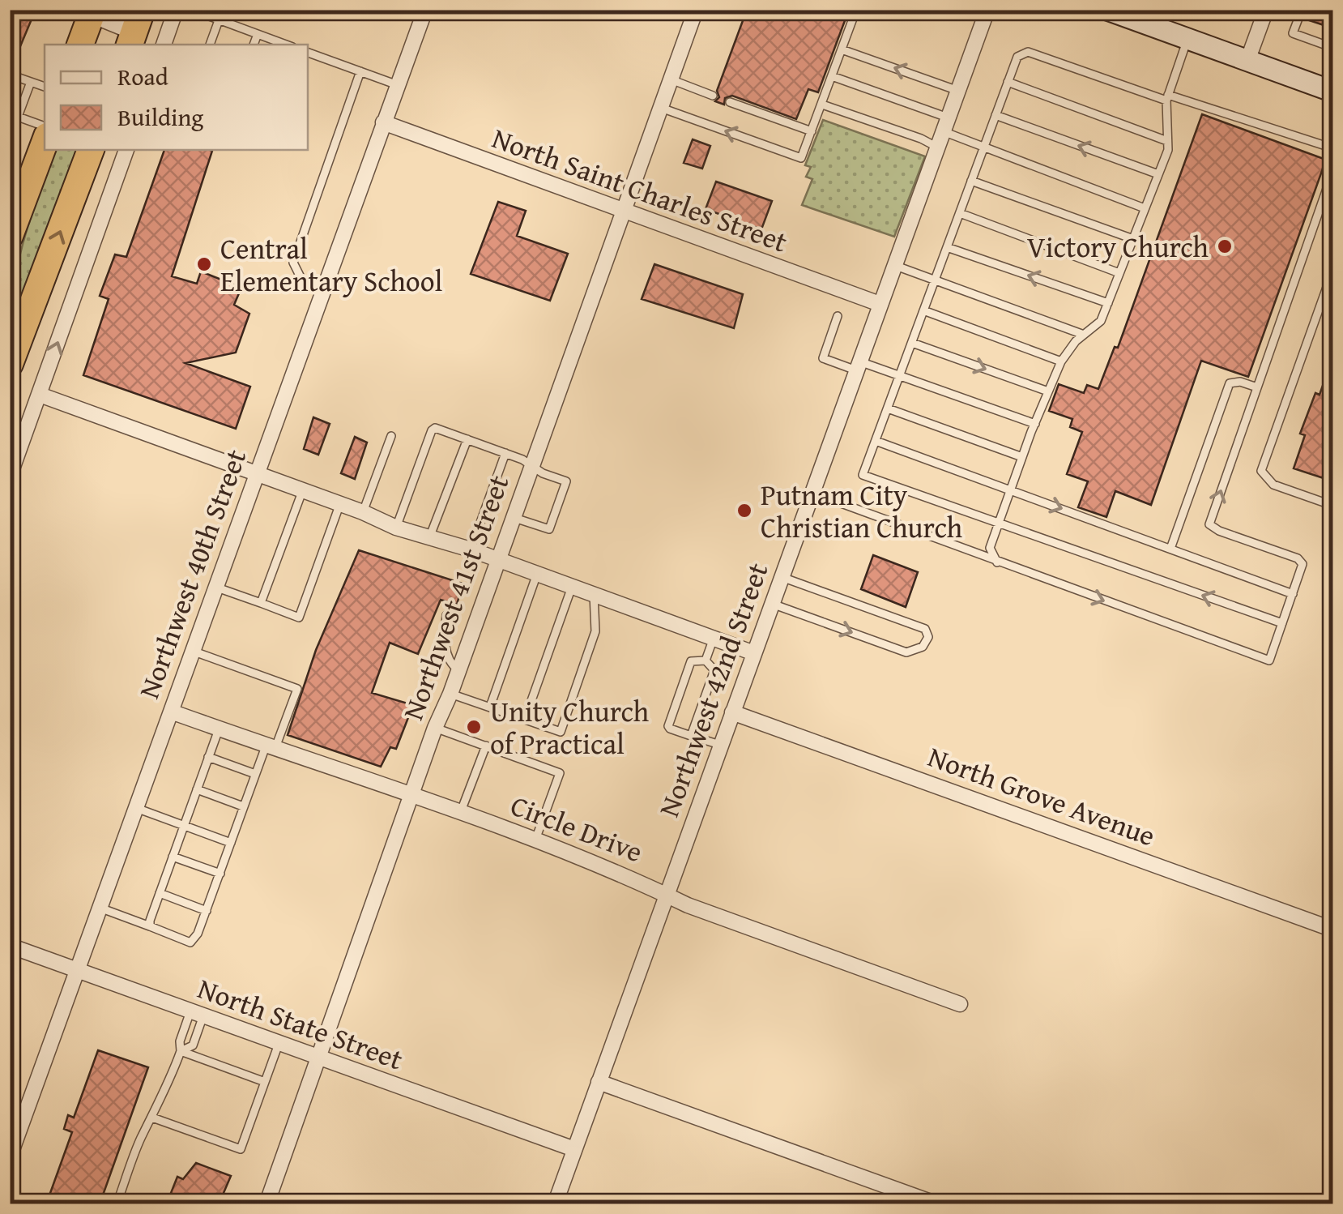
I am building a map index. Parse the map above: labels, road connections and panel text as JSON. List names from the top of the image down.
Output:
{
  "streets": {
    "street": [
      "North Saint Charles Street",
      "Northwest 40th Street",
      "Northwest 41st Street",
      "Northwest 42nd Street",
      "North Grove Avenue",
      "Circle Drive",
      "North State Street"
    ]
  },
  "crossings": [
    ["North Saint Charles Street", "Northwest 40th Street"],
    ["North Saint Charles Street", "Northwest 41st Street"],
    ["North Saint Charles Street", "Northwest 42nd Street"],
    ["Northwest 40th Street", "Circle Drive"],
    ["Northwest 40th Street", "North State Street"],
    ["Northwest 41st Street", "Circle Drive"],
    ["Northwest 41st Street", "North State Street"],
    ["Northwest 42nd Street", "North Grove Avenue"],
    ["Northwest 42nd Street", "Circle Drive"],
    ["Northwest 42nd Street", "North State Street"]
  ],
  "places": [
    "Victory Church",
    "Central Elementary School",
    "Putnam City Christian Church",
    "Unity Church of Practical"
  ],
  "legend": ["Road", "Building"]
}
